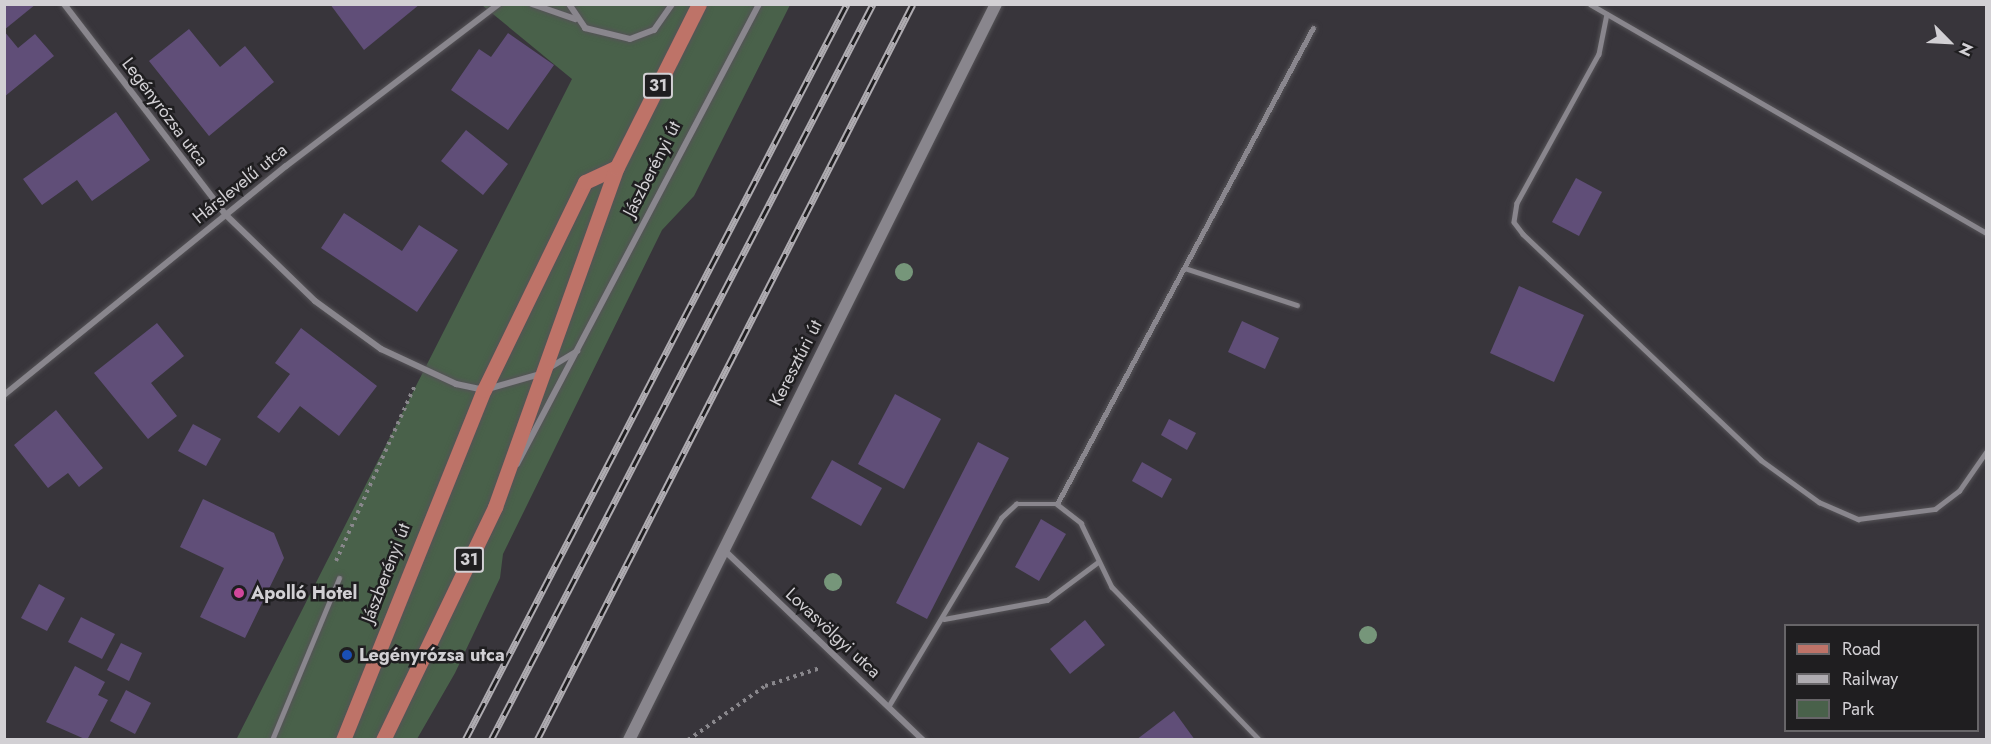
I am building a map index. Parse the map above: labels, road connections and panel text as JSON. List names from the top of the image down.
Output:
{
  "streets": {
    "main road": ["31", "Jászberényi út", "Keresztúri út"],
    "street": ["Legényrózsa utca", "Hárslevelű utca", "Lovasvölgyi utca"]
  },
  "crossings": [
    ["Legényrózsa utca", "Jászberényi út"],
    ["Legényrózsa utca", "Hárslevelű utca"],
    ["Keresztúri út", "Lovasvölgyi utca"]
  ],
  "places": ["Apolló Hotel", "Legényrózsa utca"],
  "legend": ["Road", "Railway", "Park"],
  "north": "bottom right"
}
